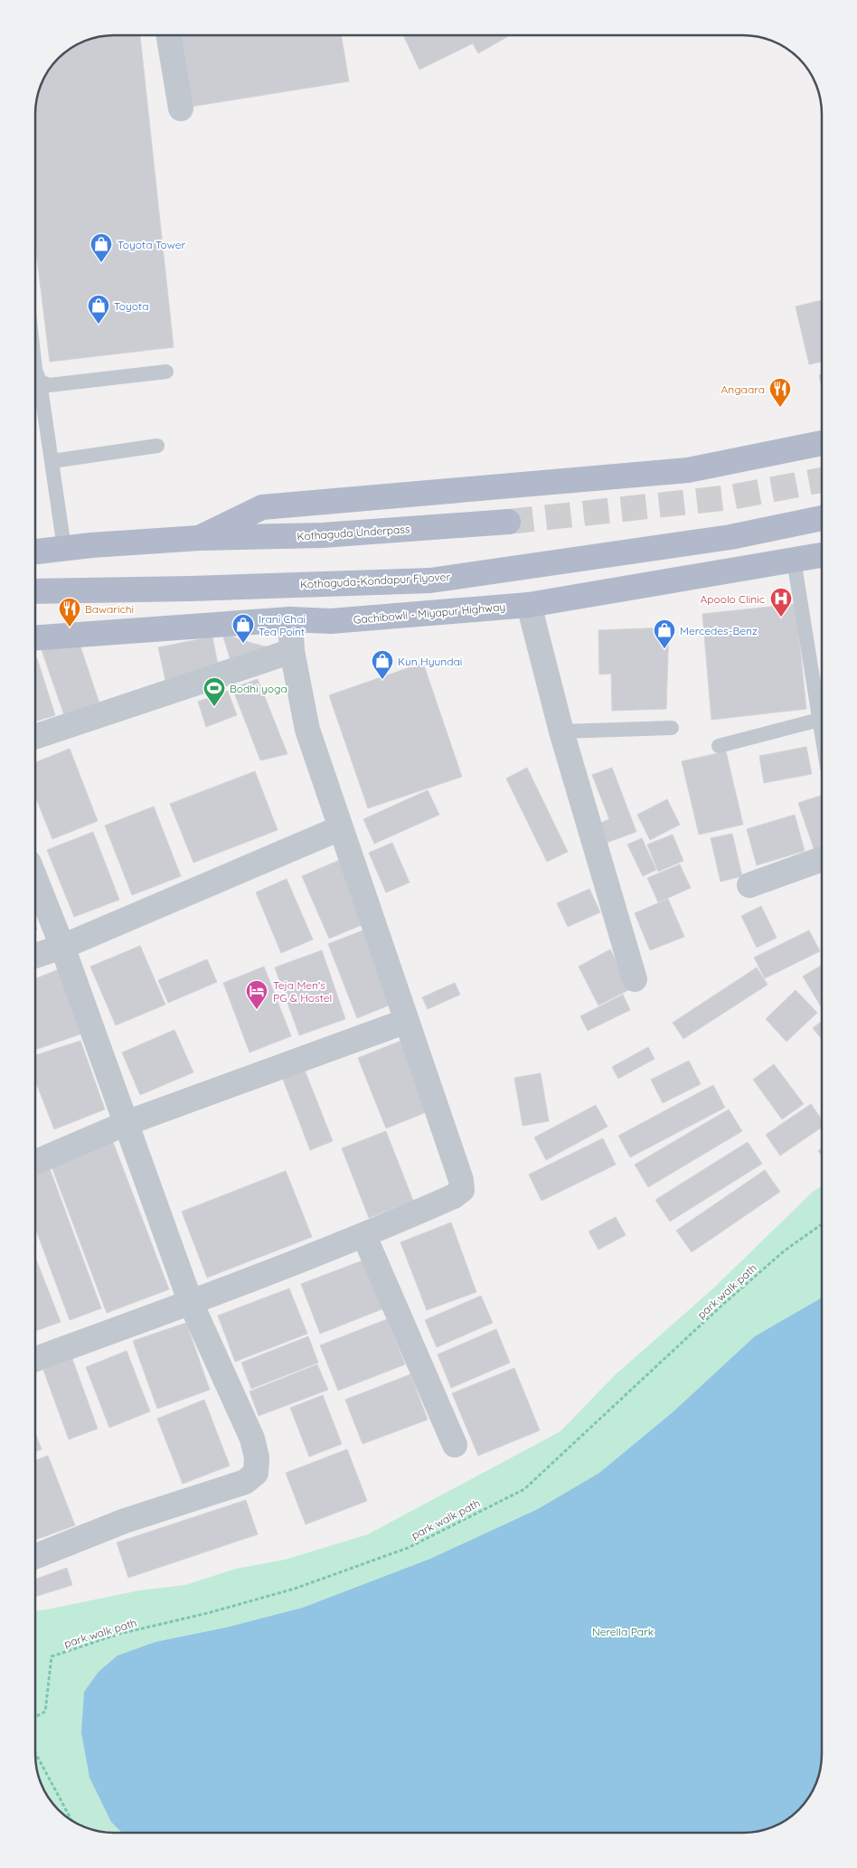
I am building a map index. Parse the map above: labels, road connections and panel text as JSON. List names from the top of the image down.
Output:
{
  "streets": {
    "main road": ["Kothaguda Underpass", "Kothaguda-Kondapur Flyover", "Gachibowli - Miyapur Highway"],
    "path": ["park walk path"]
  },
  "parks": ["Nerella Park"],
  "places": {
    "shop": [
      "Toyota Tower",
      "Toyota",
      "Irani Chai Tea Point",
      "Mercedes-Benz",
      "Kun Hyundai"
    ],
    "restaurant": ["Angaara", "Bawarichi"],
    "hospital": ["Apoolo Clinic"],
    "sports": ["Bodhi yoga"],
    "hotel": ["Teja Men's PG & Hostel"]
  }
}
